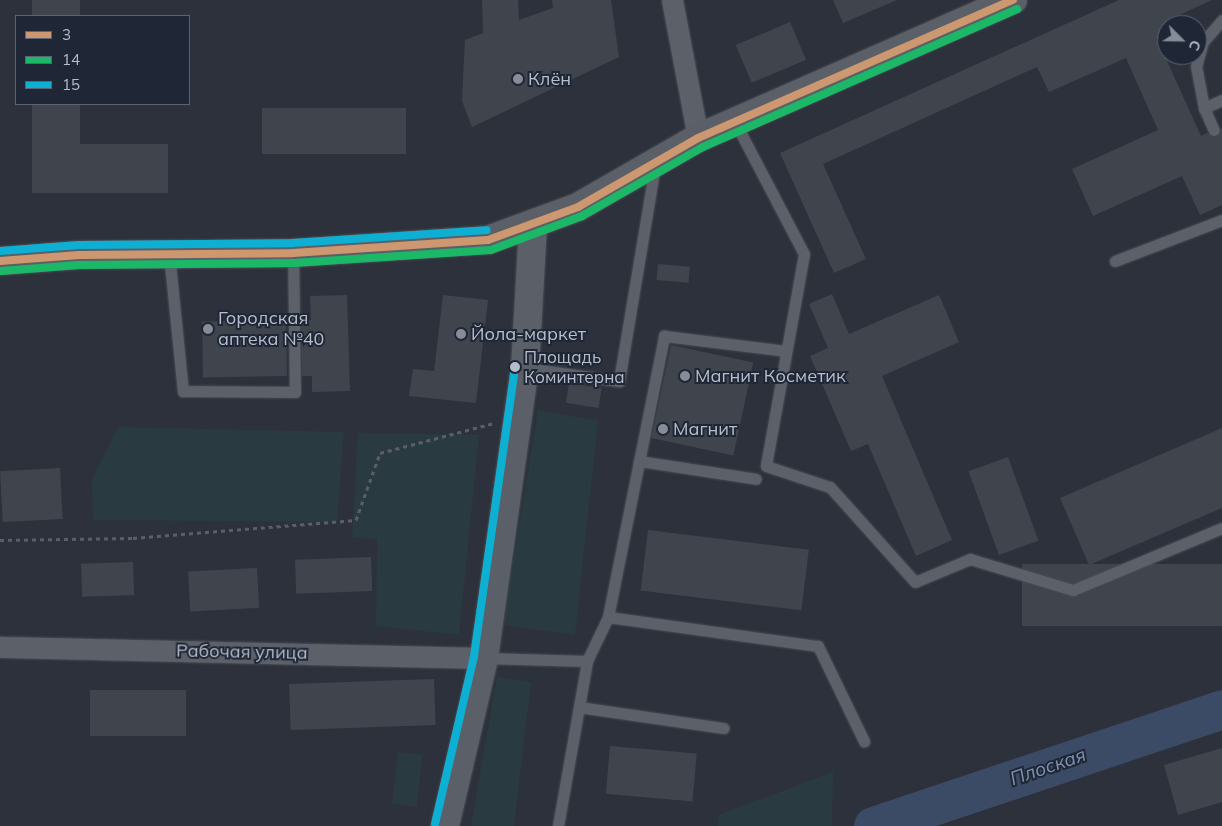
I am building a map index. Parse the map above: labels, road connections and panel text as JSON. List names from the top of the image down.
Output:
{
  "streets": {
    "street": ["Рабочая улица"]
  },
  "water": ["Плоская"],
  "places": [
    "Клён",
    "Городская аптека №40",
    "Йола-маркет",
    "Площадь Коминтерна",
    "Магнит Косметик",
    "Магнит"
  ],
  "lines": ["transit line 3", "transit line 14", "transit line 15"],
  "legend": ["3", "14", "15"],
  "north": "bottom right"
}
